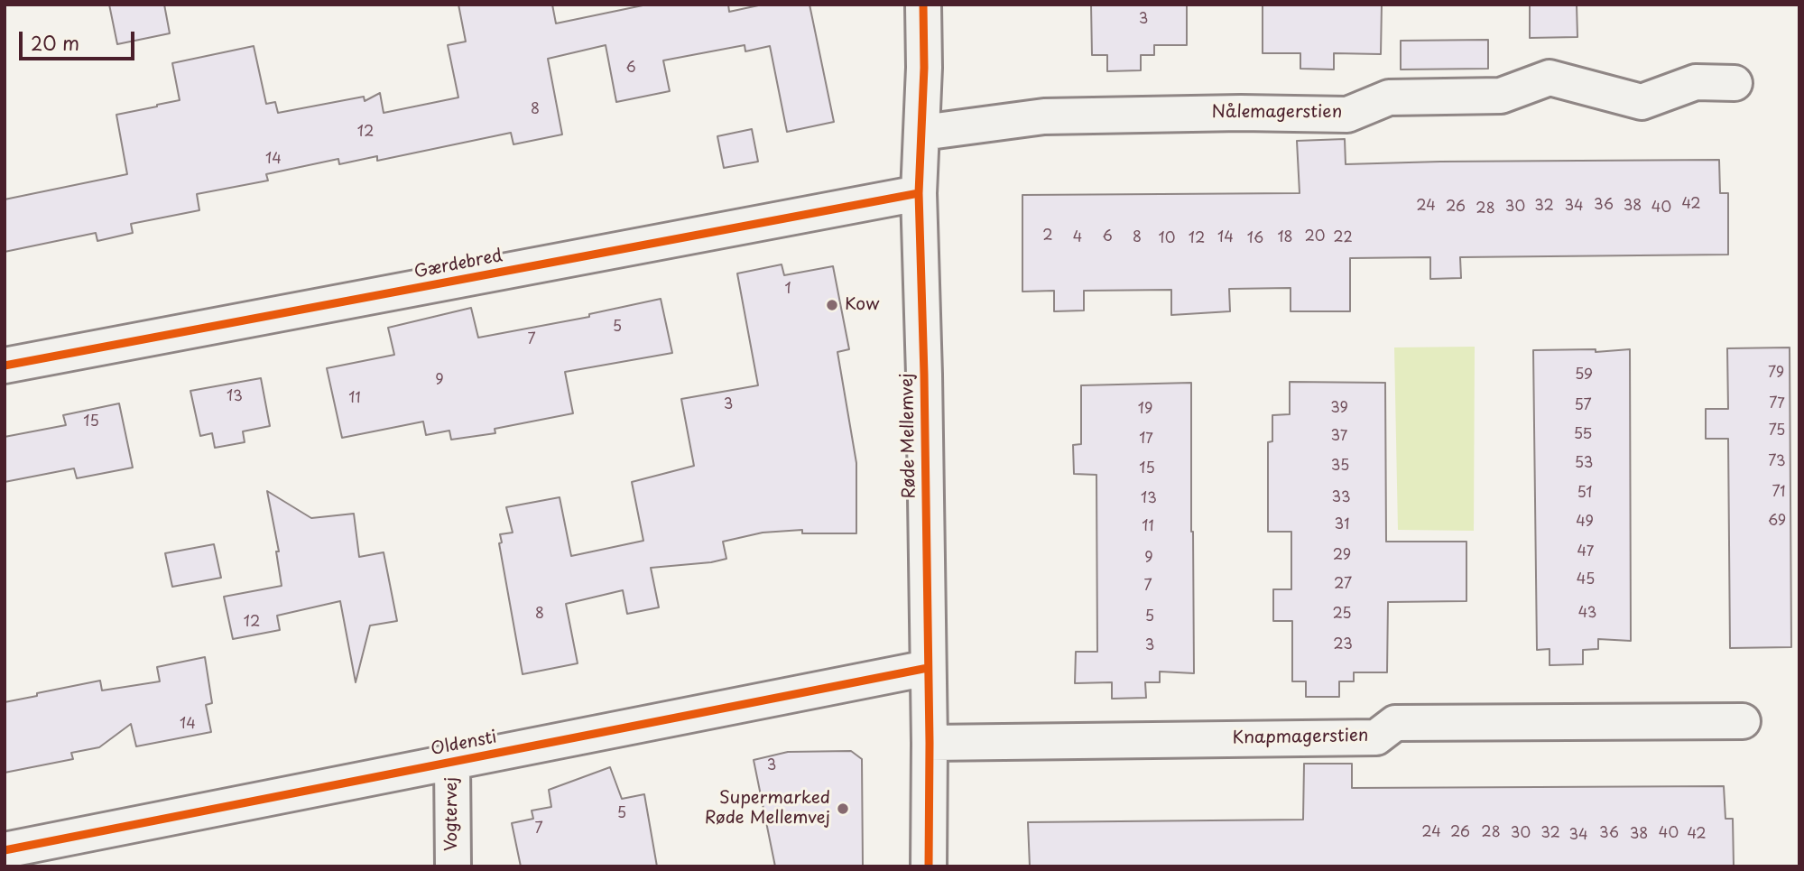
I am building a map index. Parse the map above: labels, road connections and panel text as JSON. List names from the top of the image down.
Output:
{
  "streets": {
    "street": [
      "Nålemagerstien",
      "Gærdebred",
      "Røde Mellemvej",
      "Knapmagerstien",
      "Oldensti",
      "Vogtervej"
    ]
  },
  "crossings": [
    ["Nålemagerstien", "Røde Mellemvej"],
    ["Gærdebred", "Røde Mellemvej"],
    ["Røde Mellemvej", "Knapmagerstien"],
    ["Røde Mellemvej", "Oldensti"],
    ["Oldensti", "Vogtervej"]
  ],
  "places": ["Kow", "Supermarked Røde Mellemvej"],
  "house_numbers": [
    "3",
    "6",
    "8",
    "12",
    "14",
    "42",
    "36",
    "24",
    "32",
    "34",
    "38",
    "26",
    "30",
    "40",
    "28",
    "2",
    "6",
    "20",
    "4",
    "8",
    "14",
    "18",
    "22",
    "10",
    "12",
    "16",
    "1",
    "5",
    "7",
    "79",
    "59",
    "9",
    "13",
    "11",
    "77",
    "3",
    "57",
    "39",
    "19",
    "15",
    "75",
    "55",
    "37",
    "17",
    "73",
    "53",
    "35",
    "15",
    "71",
    "51",
    "33",
    "13",
    "69",
    "49",
    "31",
    "11",
    "47",
    "29",
    "9",
    "45",
    "27",
    "7",
    "43",
    "8",
    "25",
    "5",
    "12",
    "23",
    "3",
    "14",
    "3",
    "5",
    "7",
    "24",
    "26",
    "28",
    "30",
    "32",
    "36",
    "40",
    "38",
    "42",
    "34"
  ],
  "scale_bar": "20 m"
}
